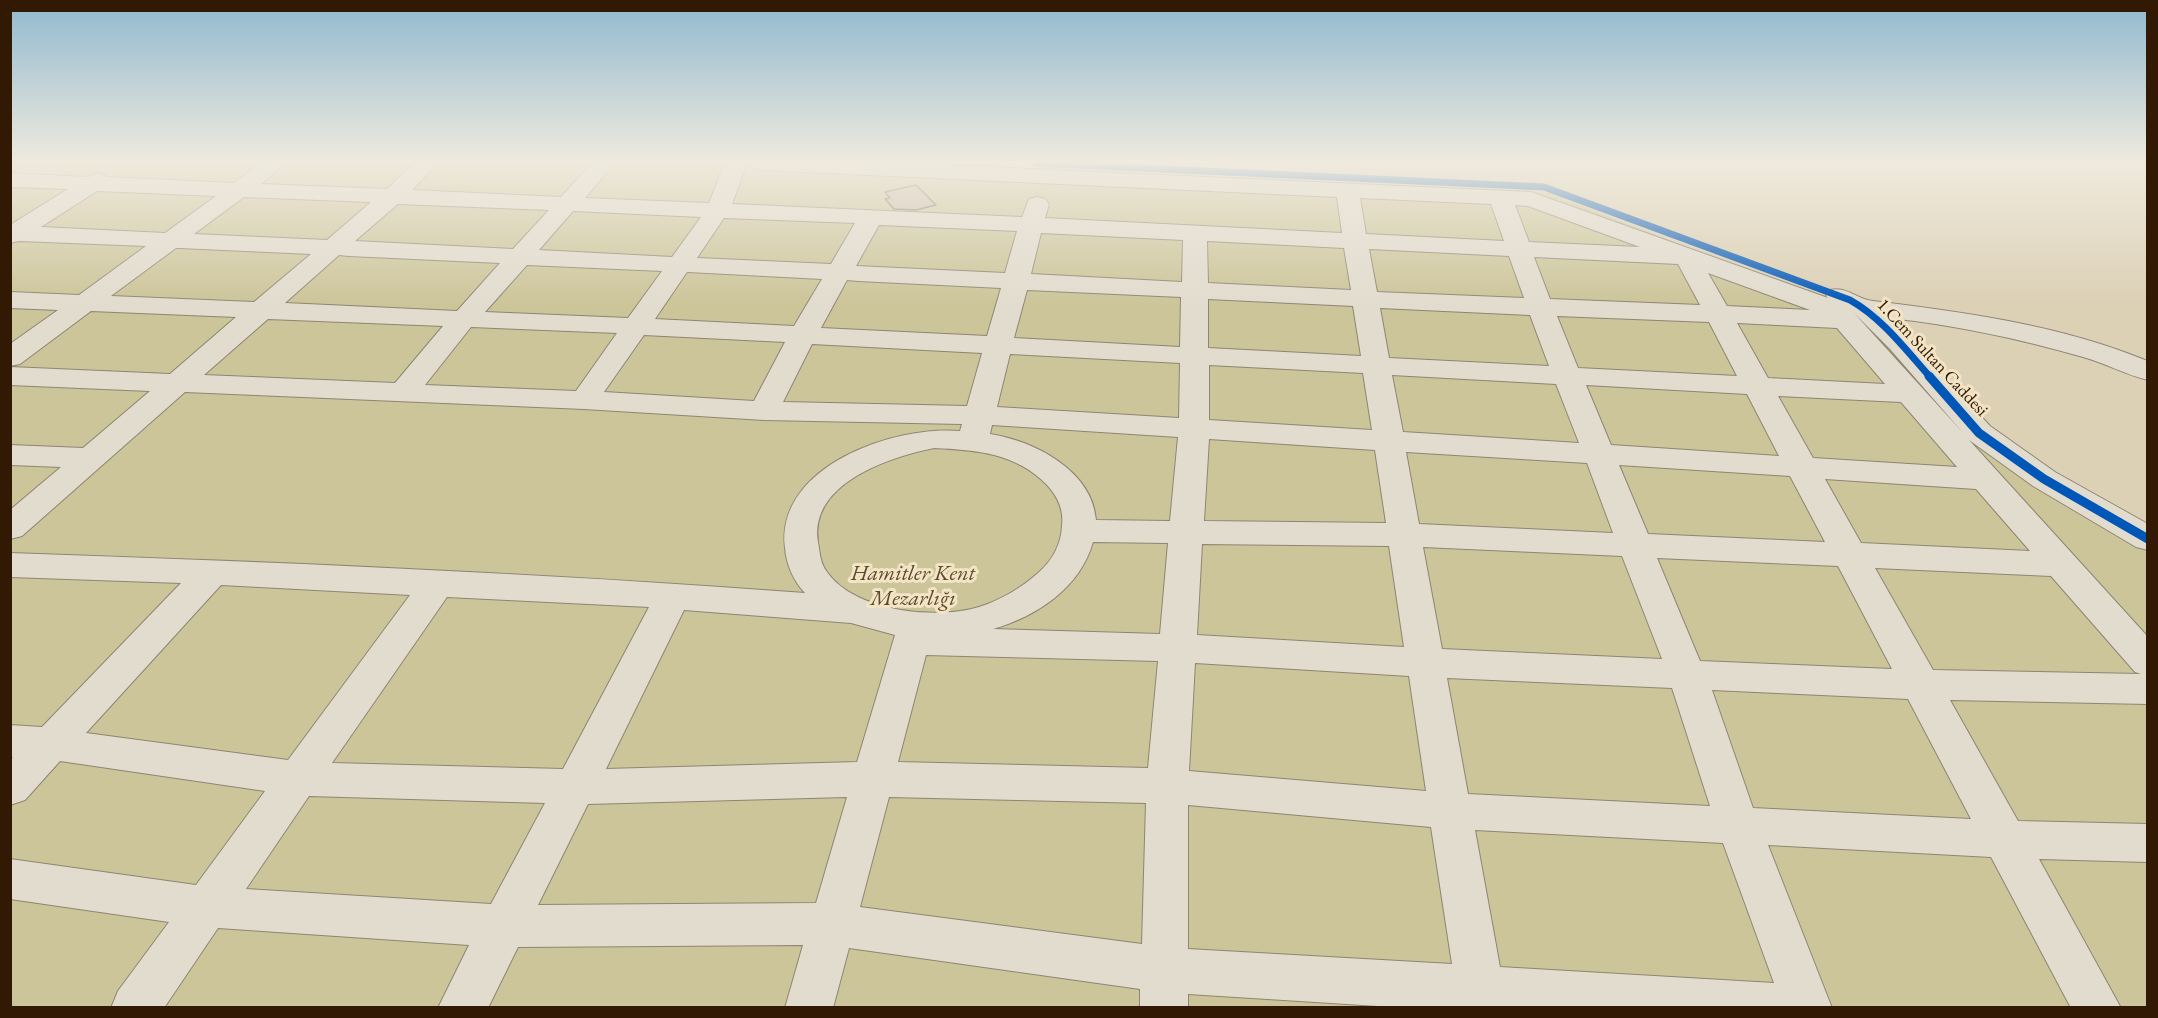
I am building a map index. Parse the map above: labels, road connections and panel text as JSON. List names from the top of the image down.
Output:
{
  "streets": {
    "street": ["1.Cem Sultan Caddesi"]
  },
  "parks": ["Hamitler Kent Mezarlığı"]
}
